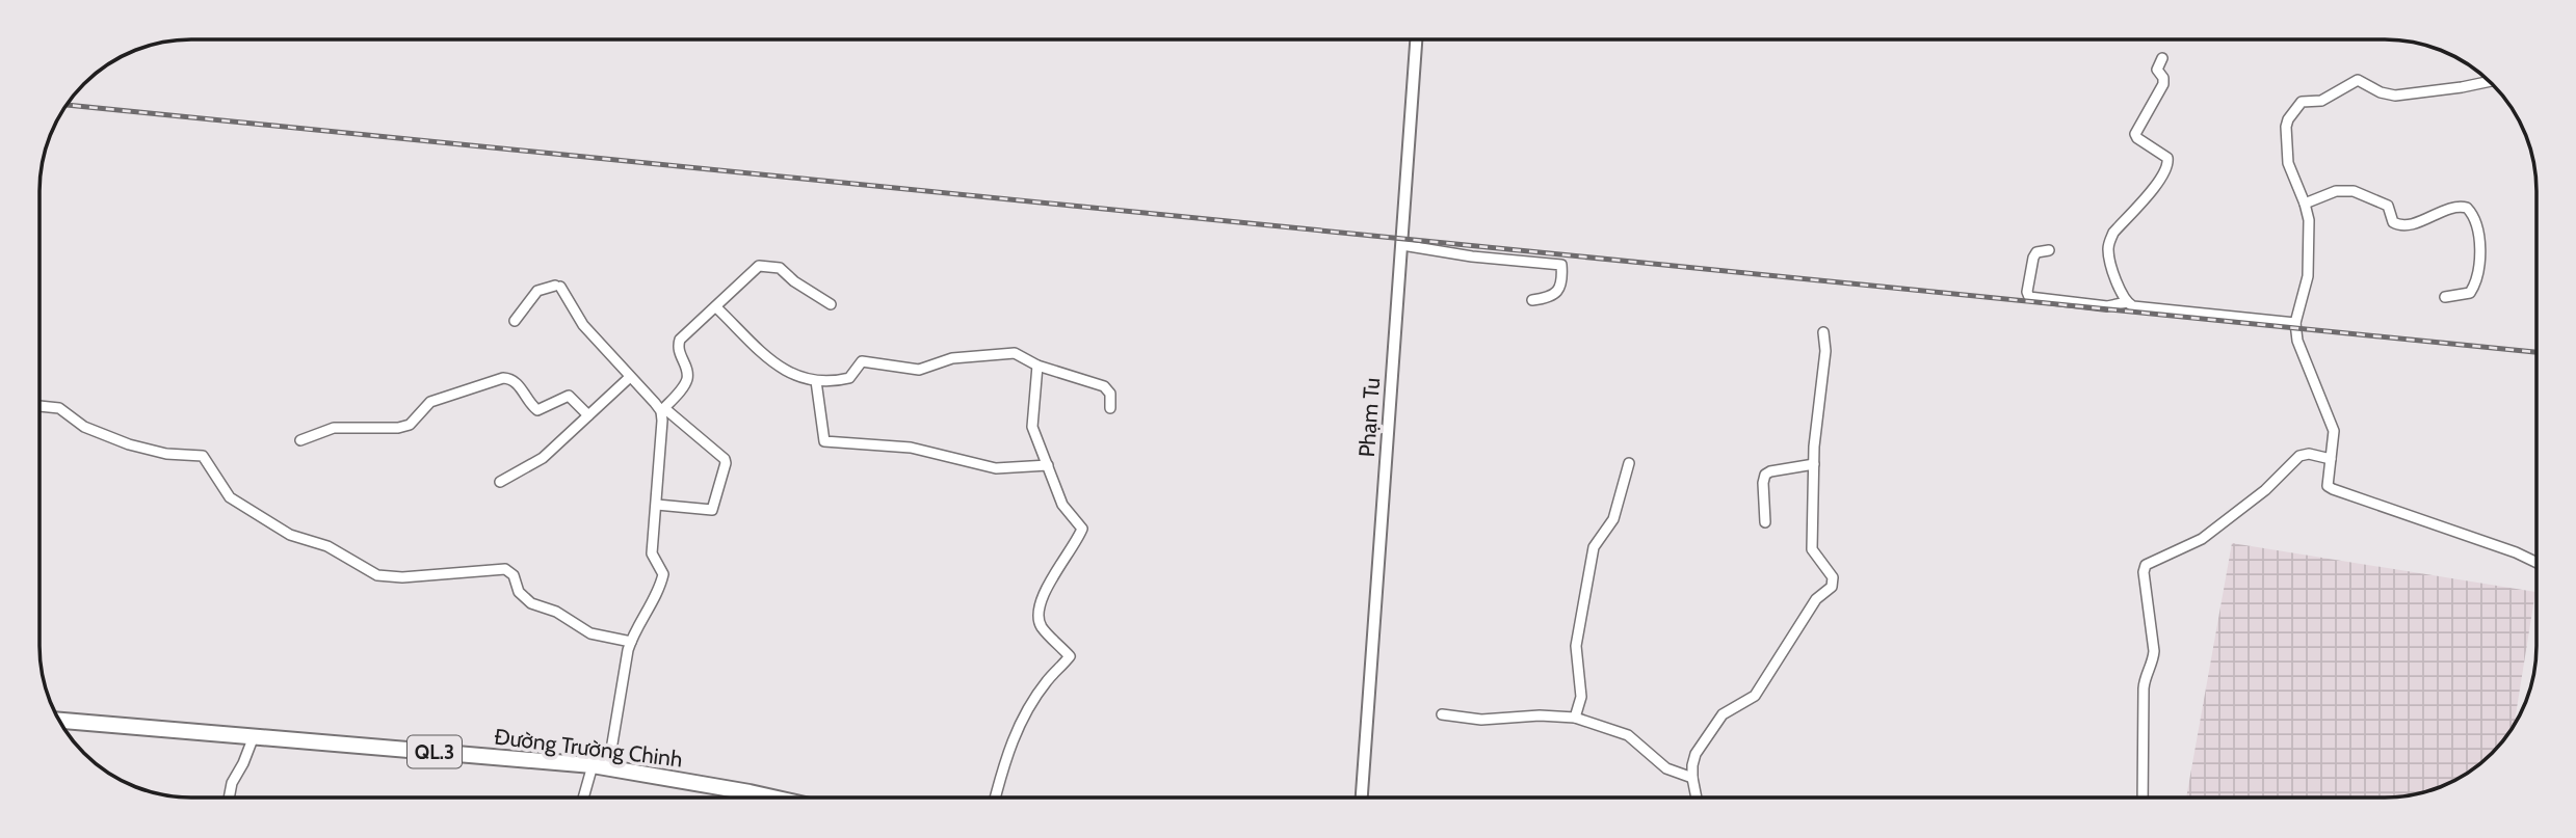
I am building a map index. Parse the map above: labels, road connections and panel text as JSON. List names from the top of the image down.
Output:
{
  "streets": {
    "highway": ["Đường Trường Chinh", "QL.3"],
    "street": ["Phạm Tu"]
  }
}
